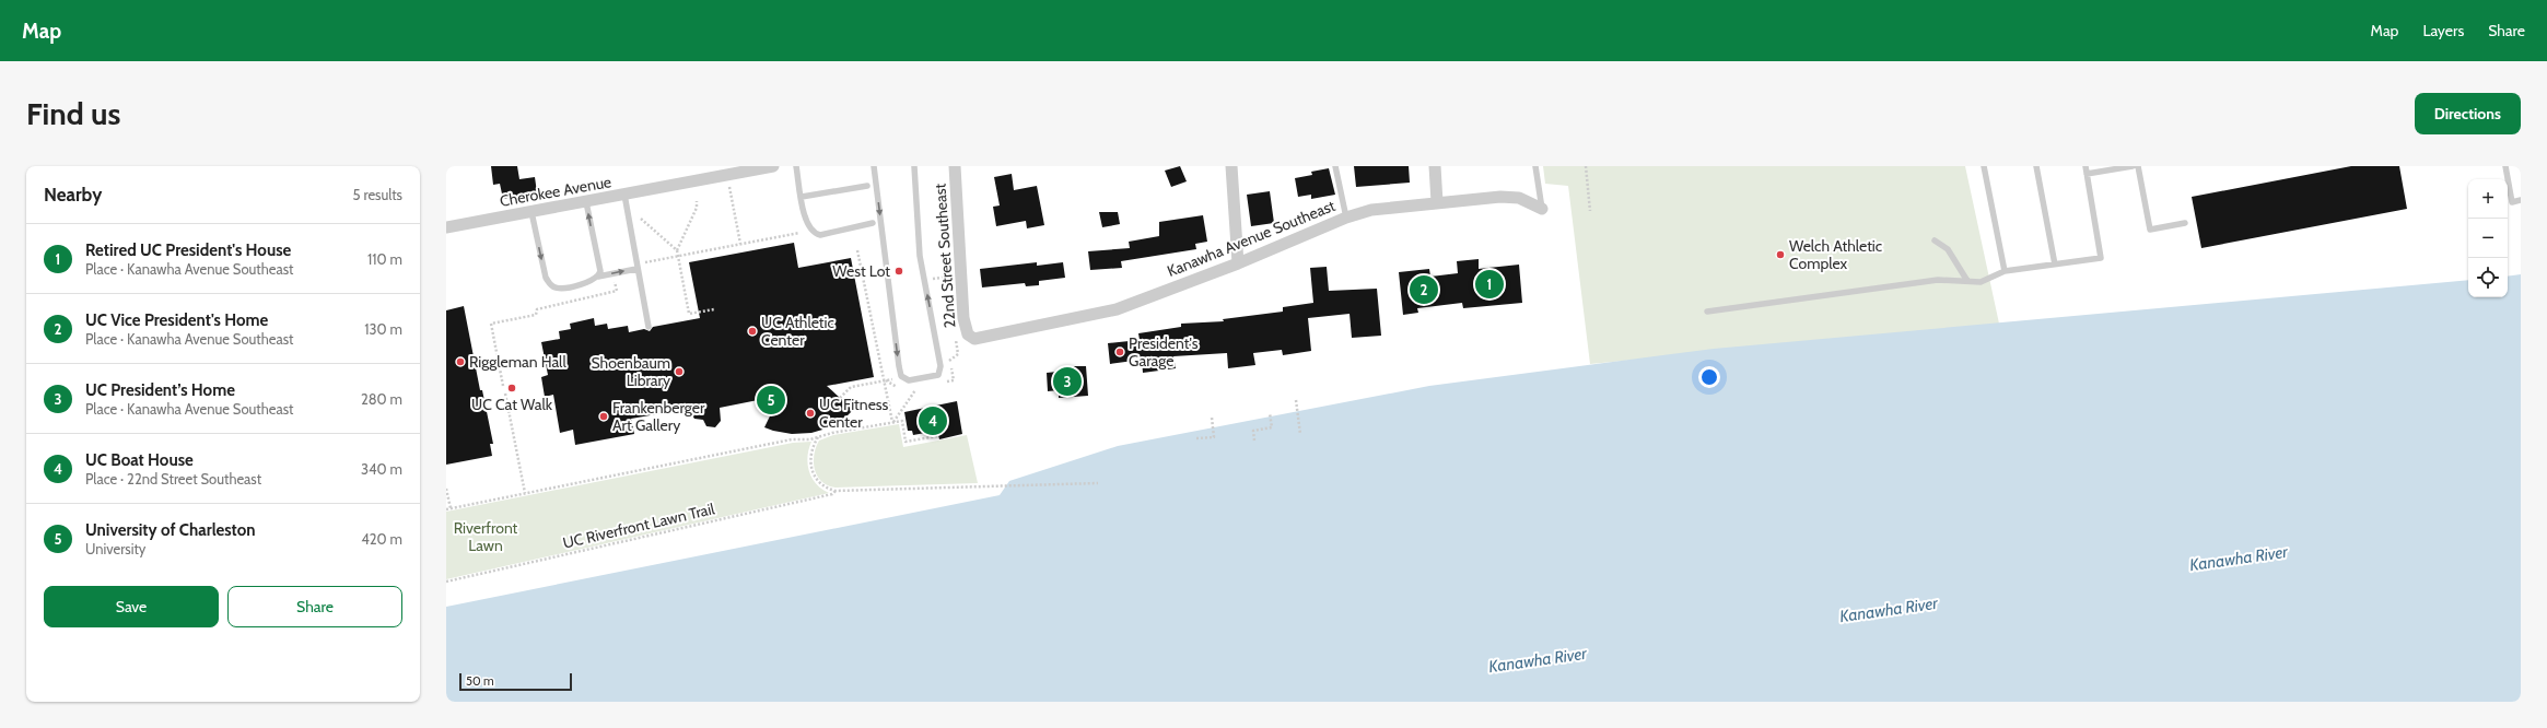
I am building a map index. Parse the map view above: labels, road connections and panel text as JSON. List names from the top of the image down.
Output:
{
  "streets": {
    "street": ["Cherokee Avenue", "Kanawha Avenue Southeast", "22nd Street Southeast"],
    "path": ["UC Riverfront Lawn Trail"]
  },
  "crossings": [
    ["Kanawha Avenue Southeast", "22nd Street Southeast"]
  ],
  "water": ["Kanawha River"],
  "parks": ["Riverfront Lawn"],
  "places": [
    "Welch Athletic Complex",
    "West Lot",
    "UC Athletic Center",
    "President's Garage",
    "Riggleman Hall",
    "Shoenbaum Library",
    "UC Cat Walk",
    "UC Fitness Center",
    "Frankenberger Art Gallery"
  ],
  "scale_bar": "50 m",
  "page": {
    "header": "Map",
    "nav": ["Map", "Layers", "Share"],
    "buttons": [
      "Directions",
      ["Save", "Share"]
    ],
    "title": "Find us",
    "heading": ["Nearby", "5 results"],
    "map_buttons": ["+", "−"],
    "list": [
      {
        "mark": "1",
        "name": "Retired UC President's House",
        "note": "Place · Kanawha Avenue Southeast",
        "value": "110 m"
      },
      {
        "mark": "2",
        "name": "UC Vice President's Home",
        "note": "Place · Kanawha Avenue Southeast",
        "value": "130 m"
      },
      {
        "mark": "3",
        "name": "UC President’s Home",
        "note": "Place · Kanawha Avenue Southeast",
        "value": "280 m"
      },
      {
        "mark": "4",
        "name": "UC Boat House",
        "note": "Place · 22nd Street Southeast",
        "value": "340 m"
      },
      {
        "mark": "5",
        "name": "University of Charleston",
        "note": "University",
        "value": "420 m"
      }
    ],
    "pins": [
      "1",
      "2",
      "3",
      "5",
      "4"
    ],
    "scale": "50 m"
  }
}
